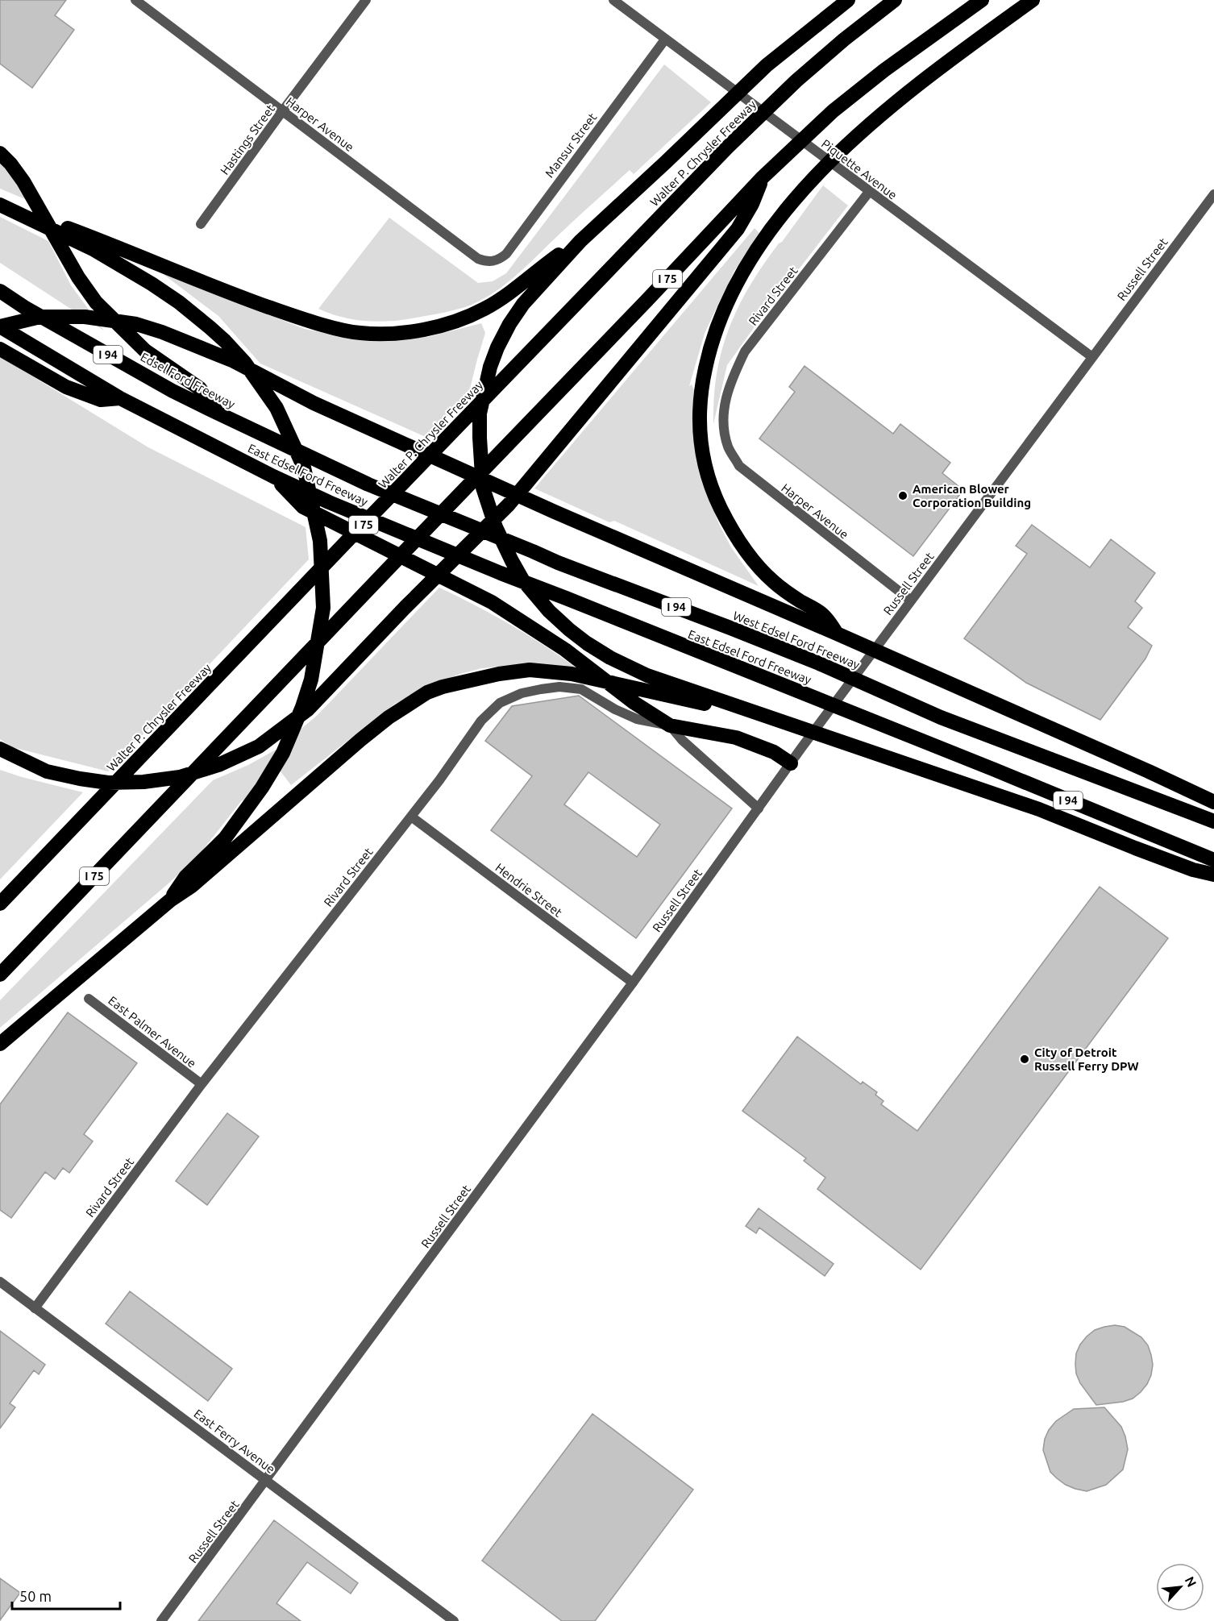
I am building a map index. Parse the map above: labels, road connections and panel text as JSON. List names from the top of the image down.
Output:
{
  "streets": {
    "highway": [
      "Walter P. Chrysler Freeway",
      "I 75",
      "I 94",
      "Edsel Ford Freeway",
      "East Edsel Ford Freeway",
      "West Edsel Ford Freeway"
    ],
    "street": [
      "Harper Avenue",
      "Hastings Street",
      "Mansur Street",
      "Piquette Avenue",
      "Russell Street",
      "Rivard Street",
      "Hendrie Street",
      "East Palmer Avenue",
      "East Ferry Avenue"
    ]
  },
  "crossings": [
    ["Harper Avenue", "Hastings Street"],
    ["Harper Avenue", "Mansur Street"],
    ["Harper Avenue", "Russell Street"],
    ["Harper Avenue", "Rivard Street"],
    ["Mansur Street", "Piquette Avenue"],
    ["Piquette Avenue", "Russell Street"],
    ["Piquette Avenue", "Rivard Street"],
    ["Russell Street", "Hendrie Street"],
    ["Russell Street", "East Ferry Avenue"],
    ["Rivard Street", "Hendrie Street"],
    ["Rivard Street", "East Palmer Avenue"],
    ["Rivard Street", "East Ferry Avenue"],
    ["I 94", "East Edsel Ford Freeway"],
    ["Edsel Ford Freeway", "West Edsel Ford Freeway"]
  ],
  "places": ["American Blower Corporation Building", "City of Detroit Russell Ferry DPW"],
  "scale_bar": "50 m",
  "north": "top right"
}
